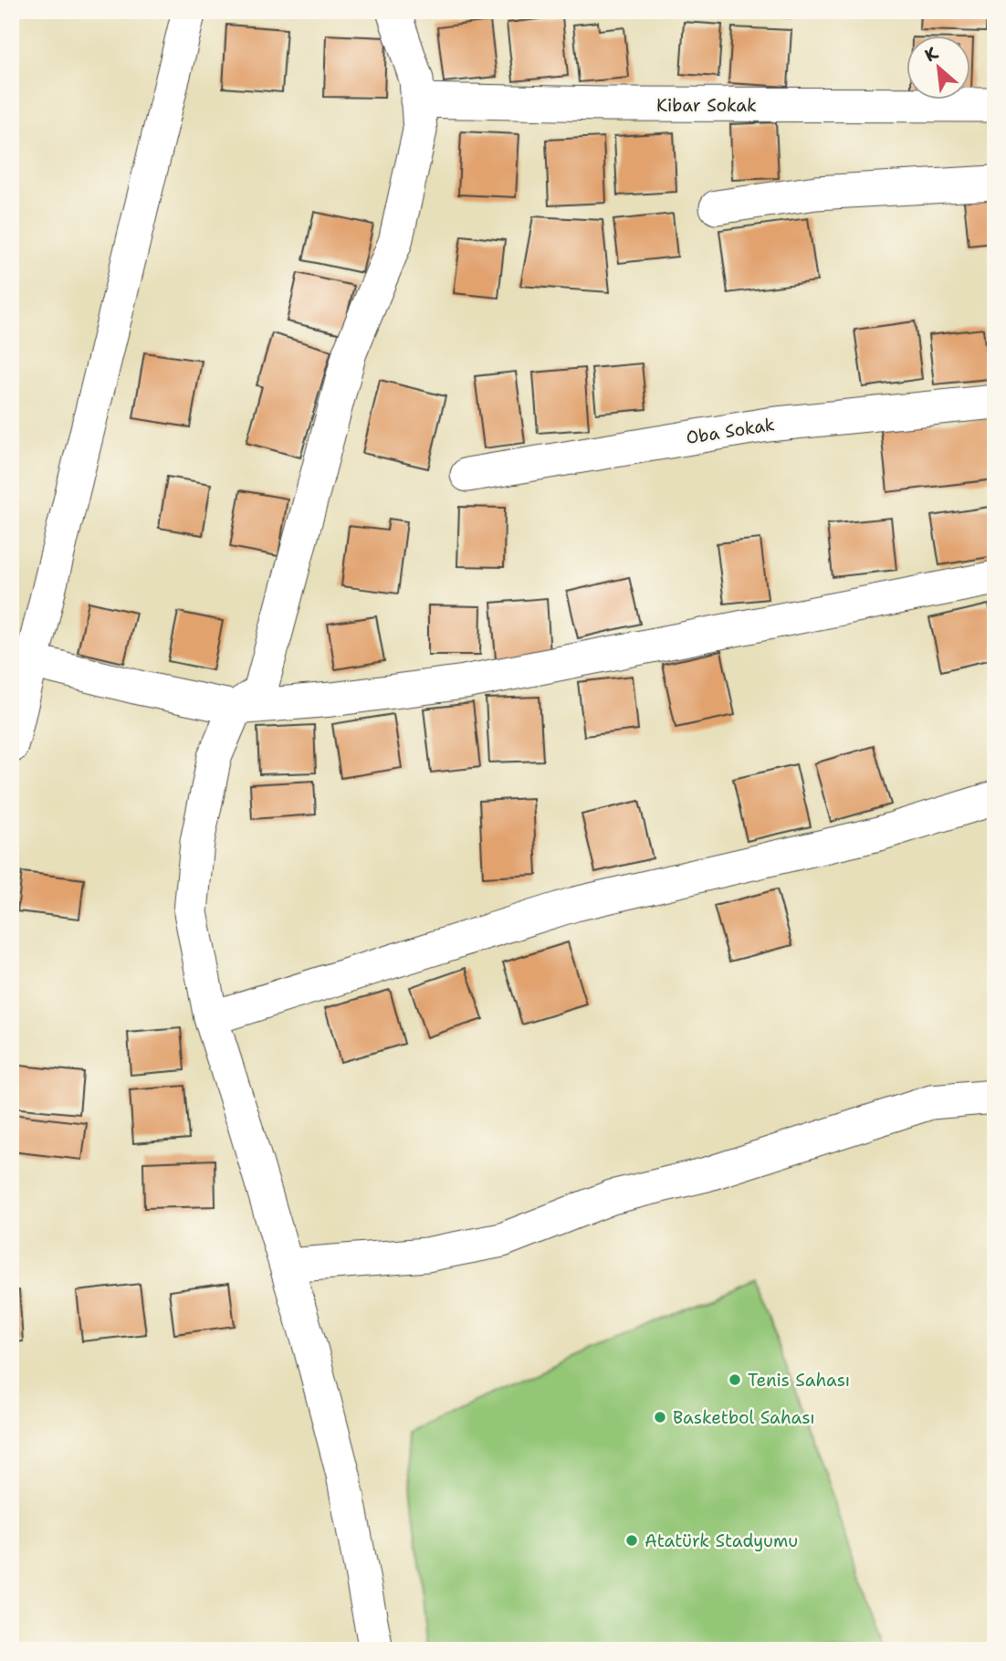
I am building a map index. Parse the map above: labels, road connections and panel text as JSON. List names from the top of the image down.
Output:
{
  "streets": {
    "street": ["Kibar Sokak", "Oba Sokak"]
  },
  "places": ["Tenis Sahası", "Basketbol Sahası", "Atatürk Stadyumu"],
  "north": "top left"
}
